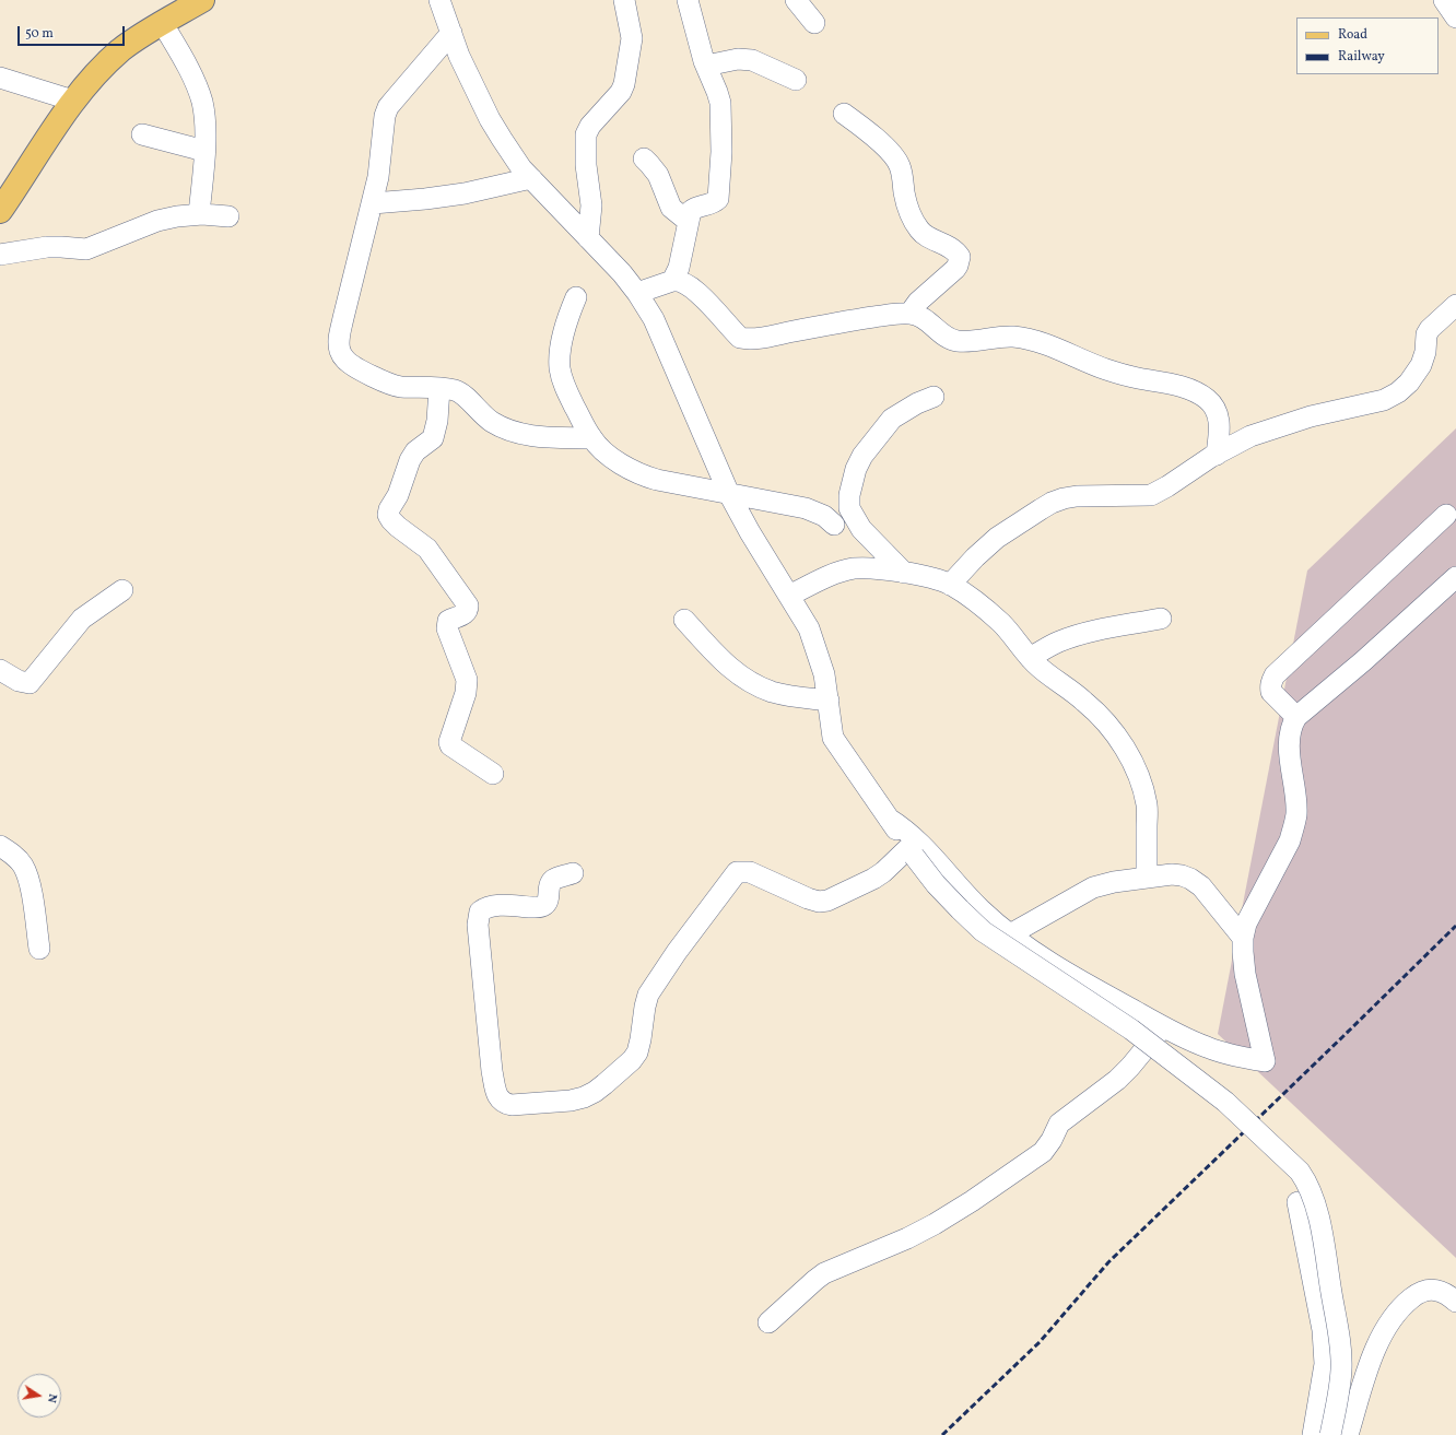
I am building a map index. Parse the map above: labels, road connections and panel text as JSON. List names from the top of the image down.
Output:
{
  "legend": ["Road", "Railway"],
  "scale_bar": "50 m",
  "north": "right"
}
